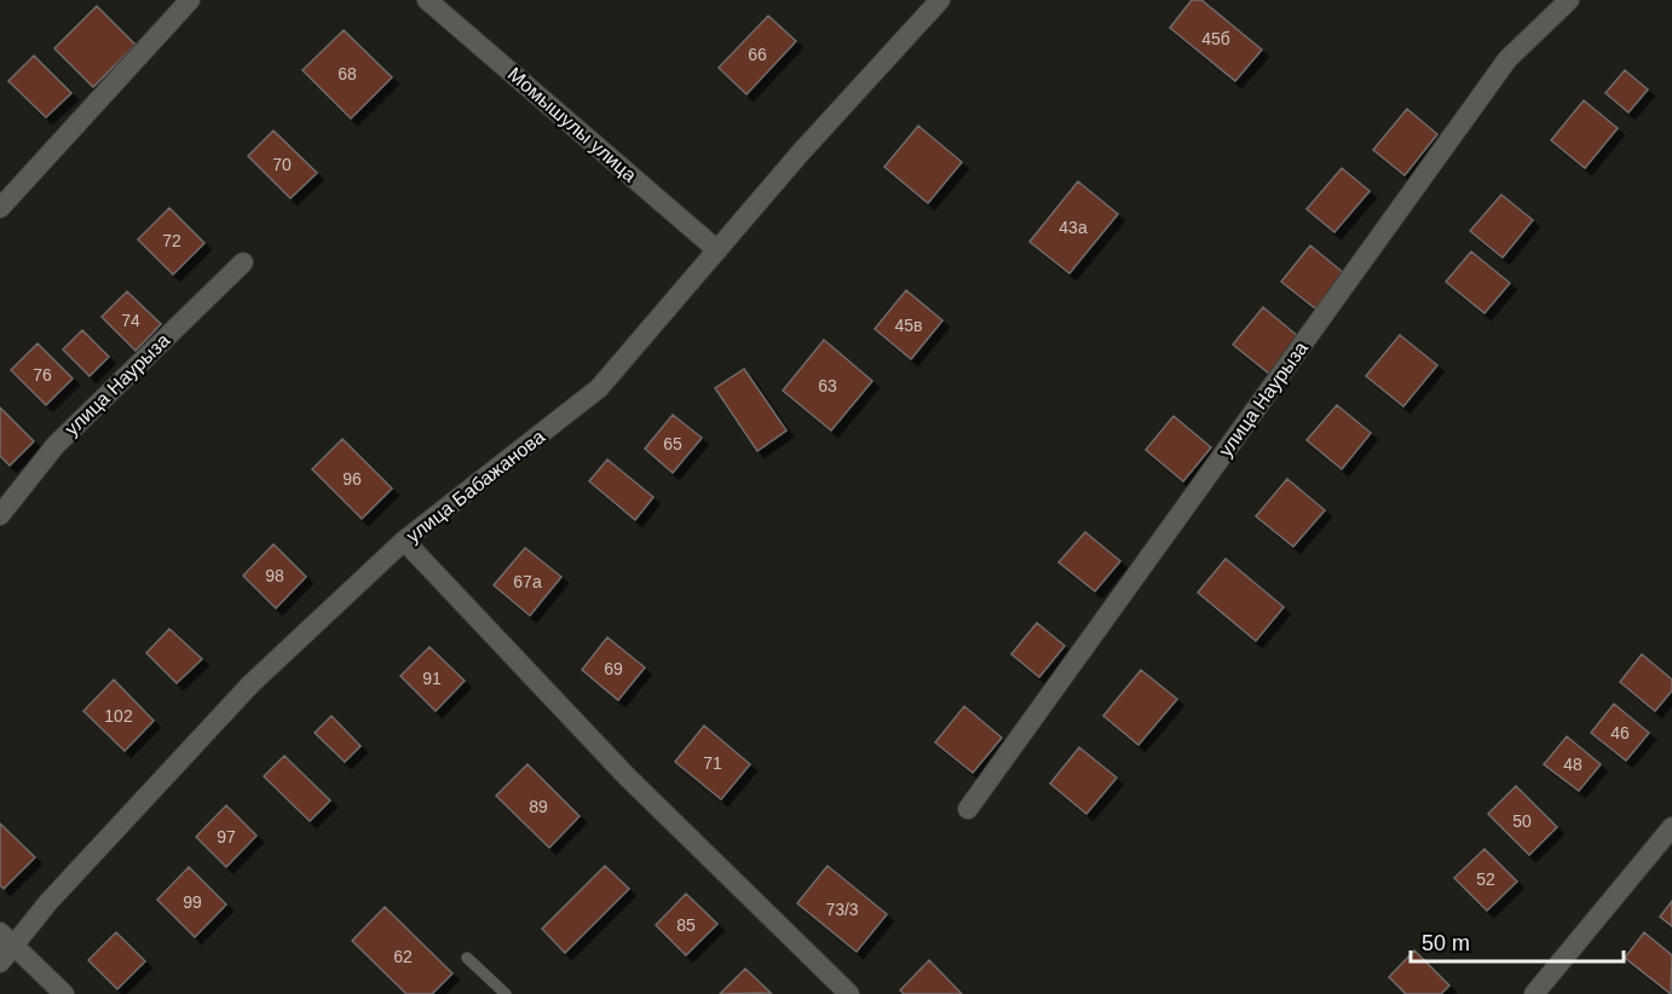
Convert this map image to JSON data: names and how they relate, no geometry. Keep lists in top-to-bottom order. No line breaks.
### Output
{"streets":{"street":["Момышулы улица","улица Наурыза","улица Бабажанова"]},"crossings":[["Момышулы улица","улица Бабажанова"]],"house_numbers":["45б","66","68","70","43а","72","74","45в","76","63","65","96","98","67а","69","91","102","46","71","48","89","50","97","52","99","73/3","85","62"],"scale_bar":"50 m"}
